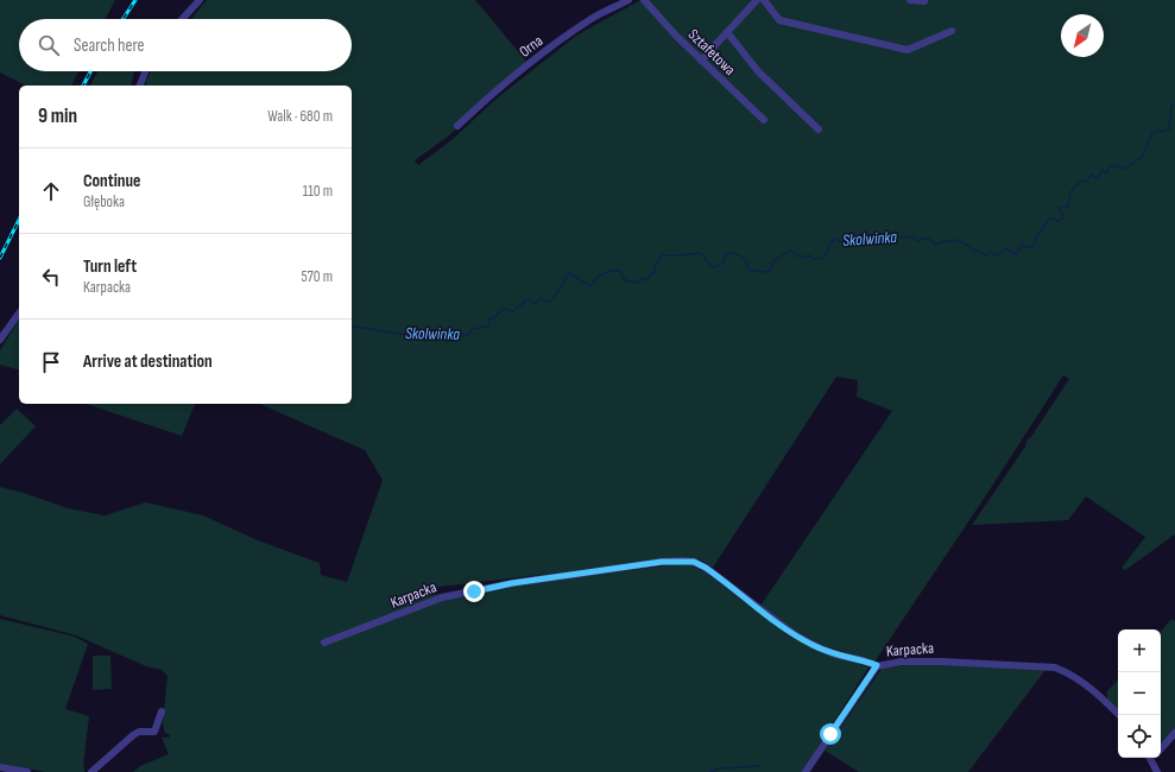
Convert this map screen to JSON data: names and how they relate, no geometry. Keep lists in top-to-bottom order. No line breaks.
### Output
{"streets":{"street":["Orna","Sztafetowa","Karpacka"]},"water":["Skolwinka"],"north":"bottom left","page":{"search":"Search here","heading":["9 min","Walk · 680 m"],"list":[["Continue","Głęboka","110 m"],["Turn left","Karpacka","570 m"],"Arrive at destination"],"map_buttons":["+","−"]}}
